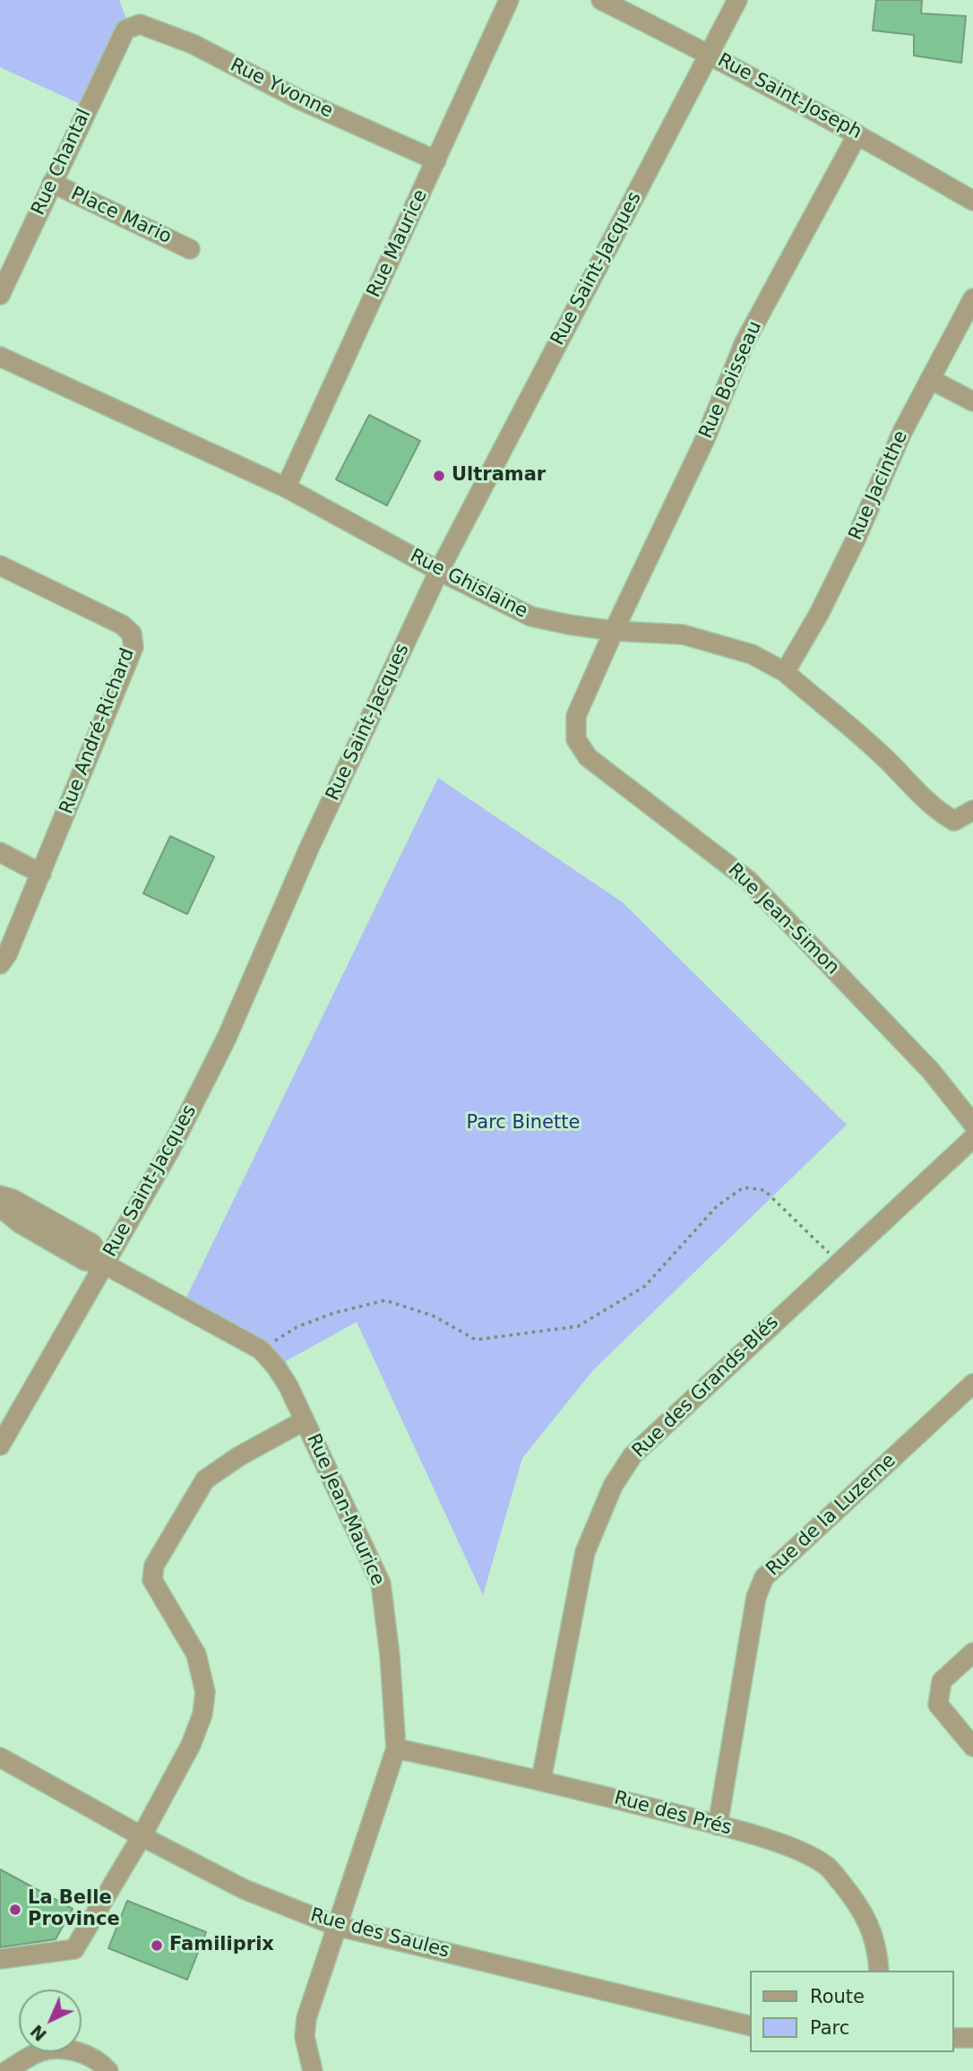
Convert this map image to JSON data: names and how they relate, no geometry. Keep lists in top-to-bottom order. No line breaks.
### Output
{"streets":{"street":["Rue Yvonne","Rue Saint-Joseph","Rue Chantal","Place Mario","Rue Maurice","Rue Saint-Jacques","Rue Boisseau","Rue Jacinthe","Rue Ghislaine","Rue André-Richard","Rue Jean-Simon","Rue des Grands-Blés","Rue Jean-Maurice","Rue de la Luzerne","Rue des Prés","Rue des Saules"]},"crossings":[["Rue Yvonne","Rue Chantal"],["Rue Yvonne","Rue Maurice"],["Rue Saint-Joseph","Rue Saint-Jacques"],["Rue Saint-Joseph","Rue Boisseau"],["Rue Chantal","Place Mario"],["Rue Maurice","Rue Ghislaine"],["Rue Saint-Jacques","Rue Ghislaine"],["Rue Saint-Jacques","Rue Jean-Maurice"],["Rue Boisseau","Rue Ghislaine"],["Rue Boisseau","Rue Jean-Simon"],["Rue Jacinthe","Rue Ghislaine"],["Rue Ghislaine","Rue Jean-Simon"],["Rue des Grands-Blés","Rue des Prés"],["Rue Jean-Maurice","Rue des Prés"],["Rue Jean-Maurice","Rue des Saules"],["Rue de la Luzerne","Rue des Prés"]],"parks":["Parc Binette"],"places":["Ultramar","La Belle Province","Familiprix"],"legend":["Route","Parc"],"north":"bottom left"}
